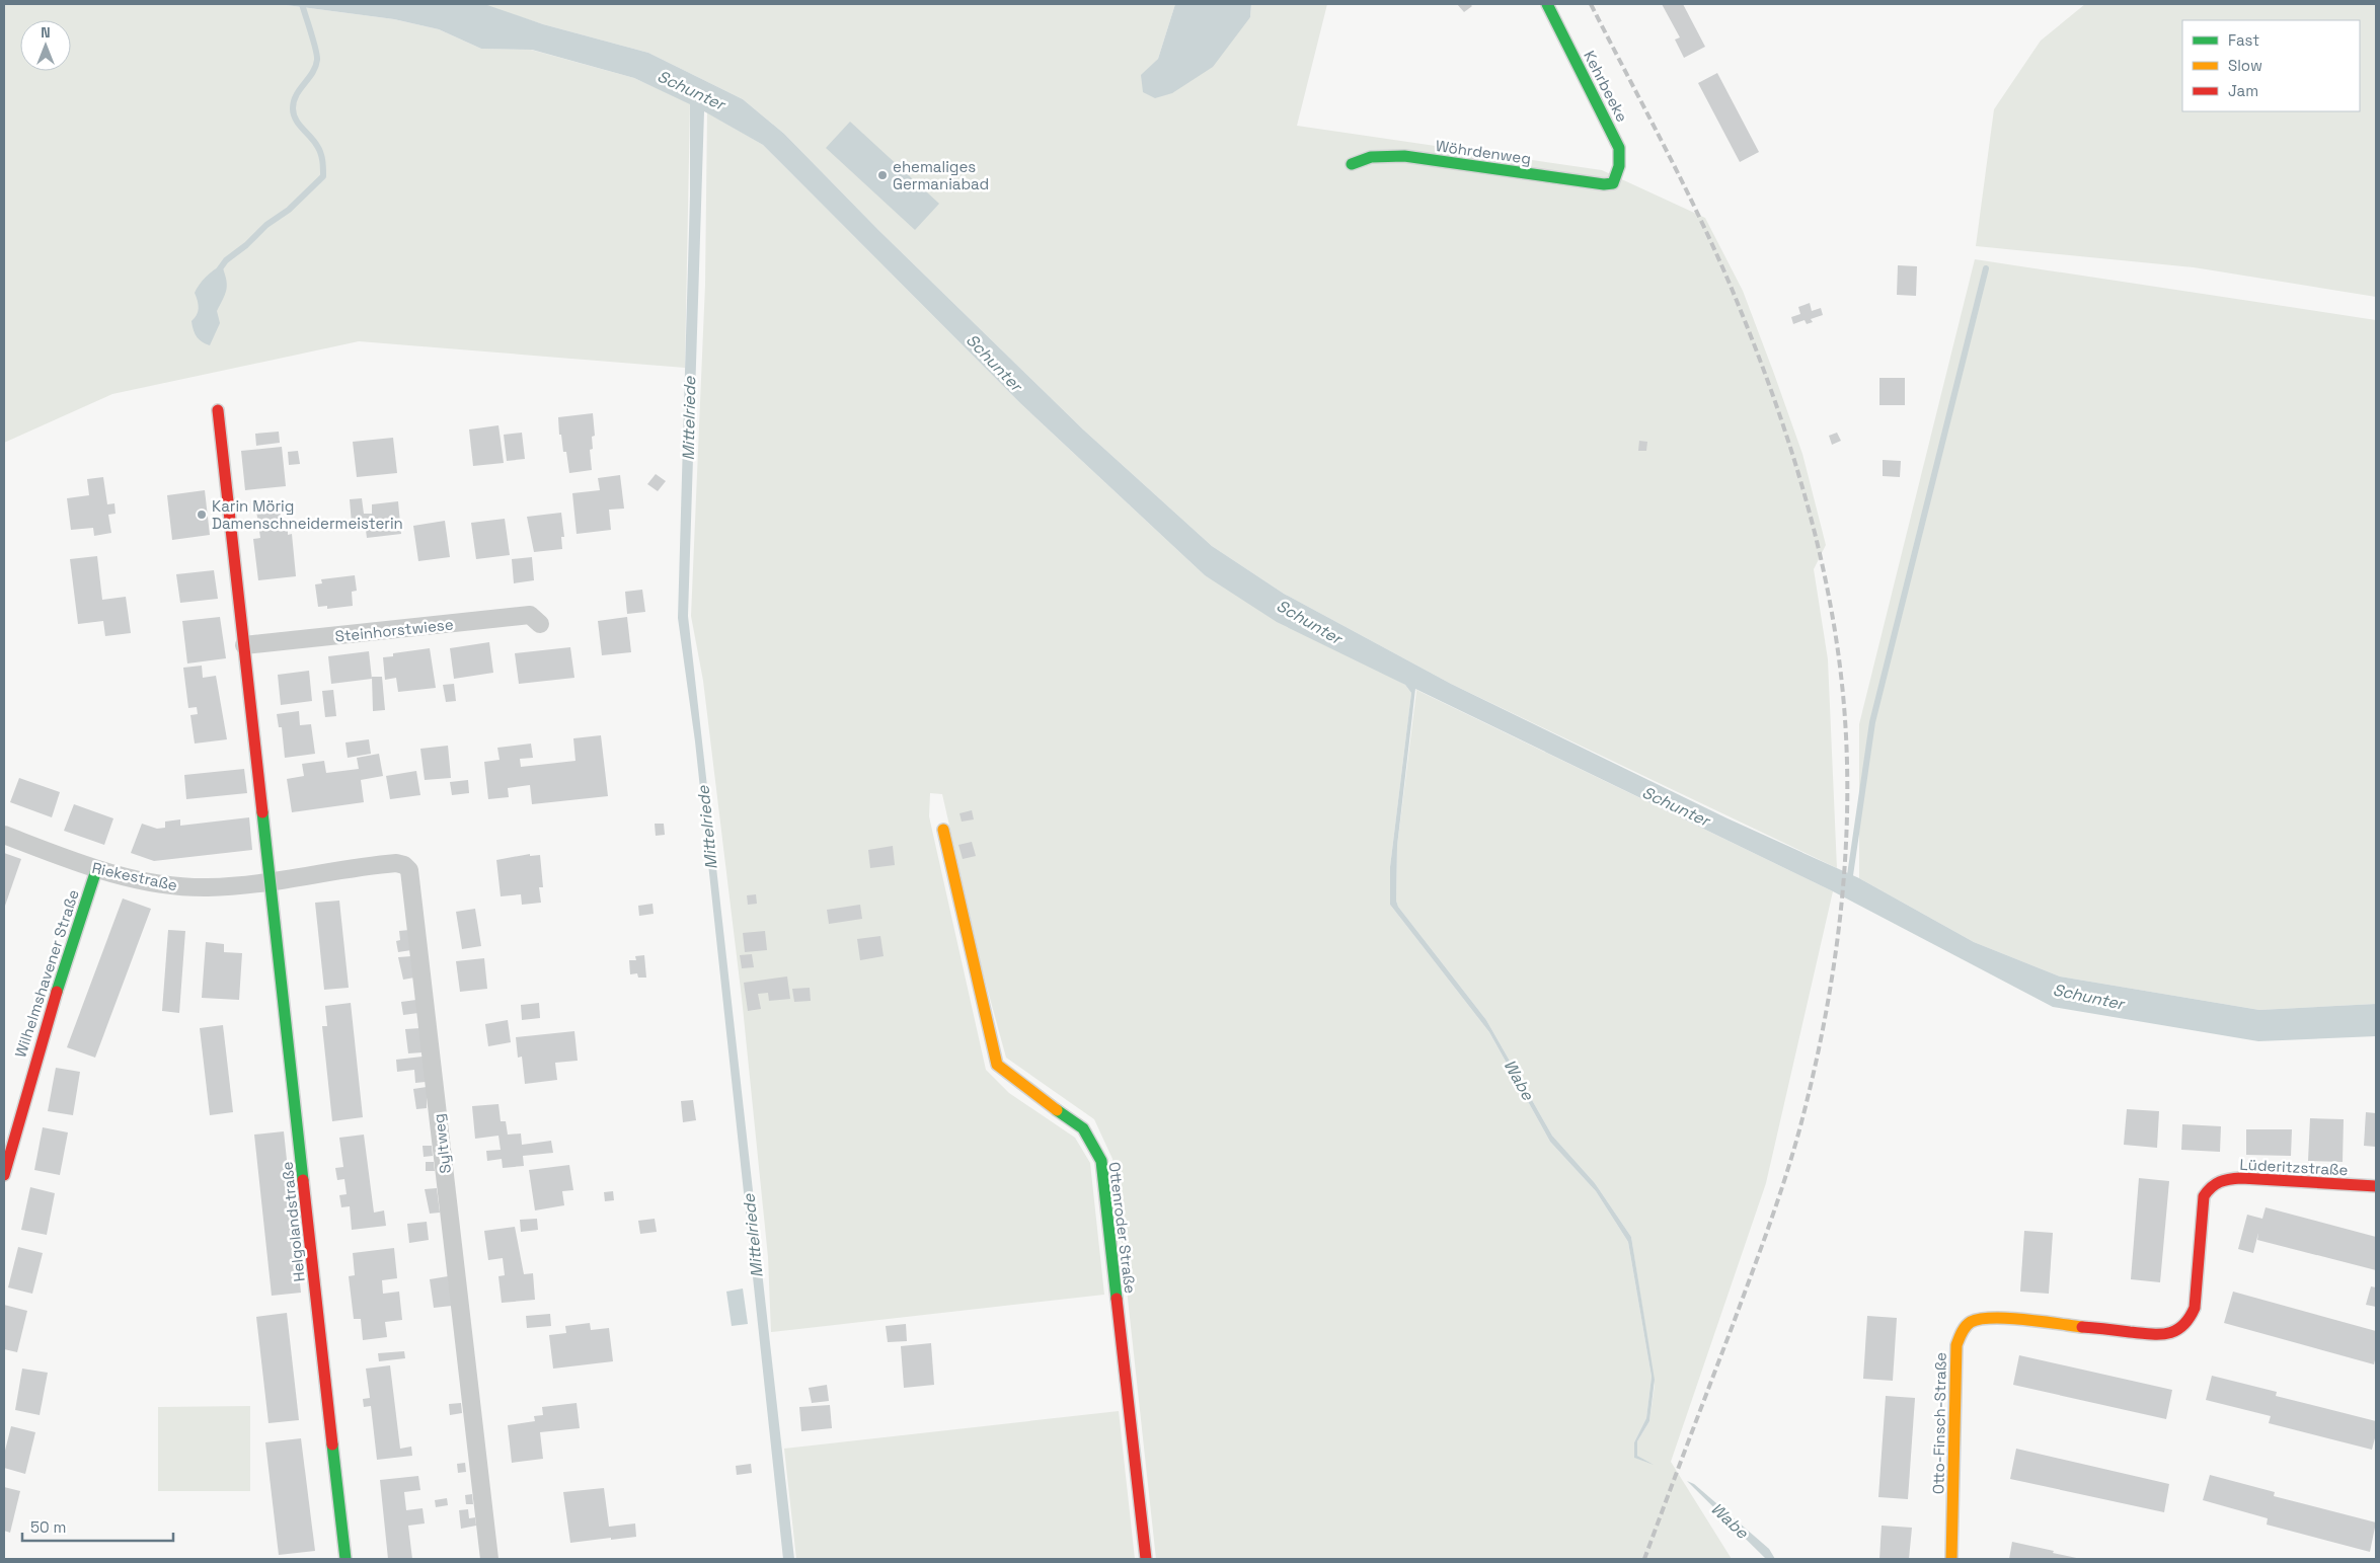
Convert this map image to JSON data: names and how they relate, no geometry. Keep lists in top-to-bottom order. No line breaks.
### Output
{"streets":{"street":["Kehrbeeke","Wöhrdenweg","Steinhorstwiese","Riekestraße","Wilhelmshavener Straße","Syltweg","Lüderitzstraße","Helgolandstraße","Ottenroder Straße","Otto-Finsch-Straße"]},"crossings":[["Kehrbeeke","Wöhrdenweg"],["Riekestraße","Wilhelmshavener Straße"],["Riekestraße","Syltweg"],["Riekestraße","Helgolandstraße"],["Syltweg","Helgolandstraße"],["Lüderitzstraße","Otto-Finsch-Straße"]],"water":["Schunter","Mittelriede","Wabe"],"places":["ehemaliges Germaniabad","Karin Mörig Damenschneidermeisterin"],"legend":["Fast","Slow","Jam"],"scale_bar":"50 m","north":"top"}
